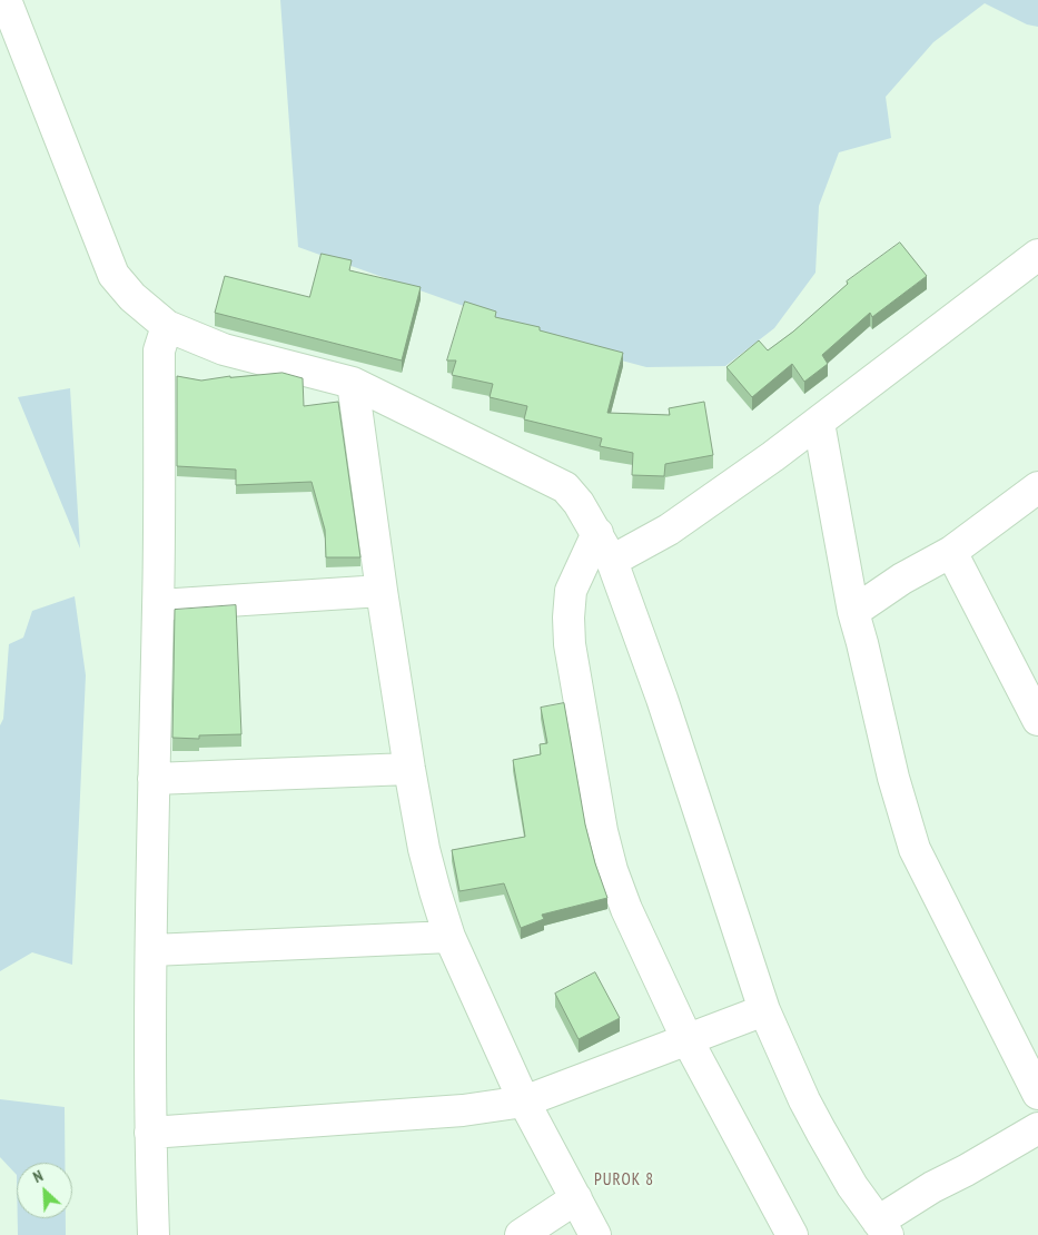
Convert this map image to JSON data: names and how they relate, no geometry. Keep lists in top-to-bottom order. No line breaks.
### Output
{"districts":["PUROK 8"],"north":"top left"}
